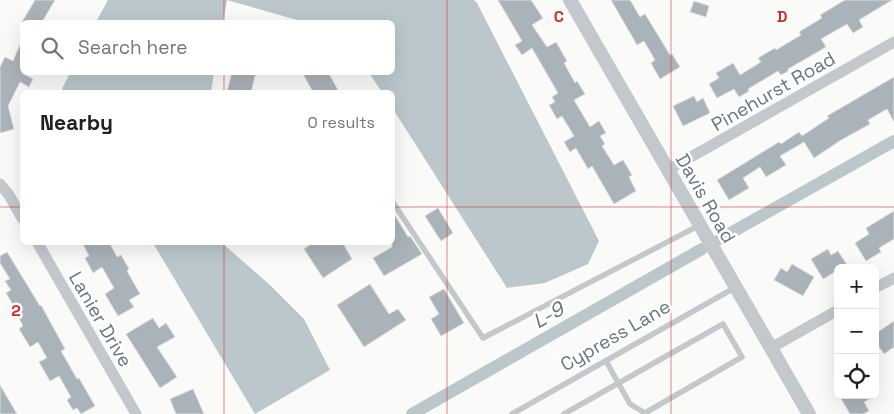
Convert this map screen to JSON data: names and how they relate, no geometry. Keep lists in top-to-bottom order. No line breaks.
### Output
{"streets":{"street":["Pinehurst Road","Davis Road","Lanier Drive"],"lane":["Cypress Lane"]},"crossings":[["Pinehurst Road","Davis Road"],["Davis Road","Cypress Lane"]],"water":["L-9"],"page":{"search":"Search here","heading":["Nearby","0 results"],"map_buttons":["+","−"]},"grid":{"columns":["C","D"],"rows":["2"]}}
